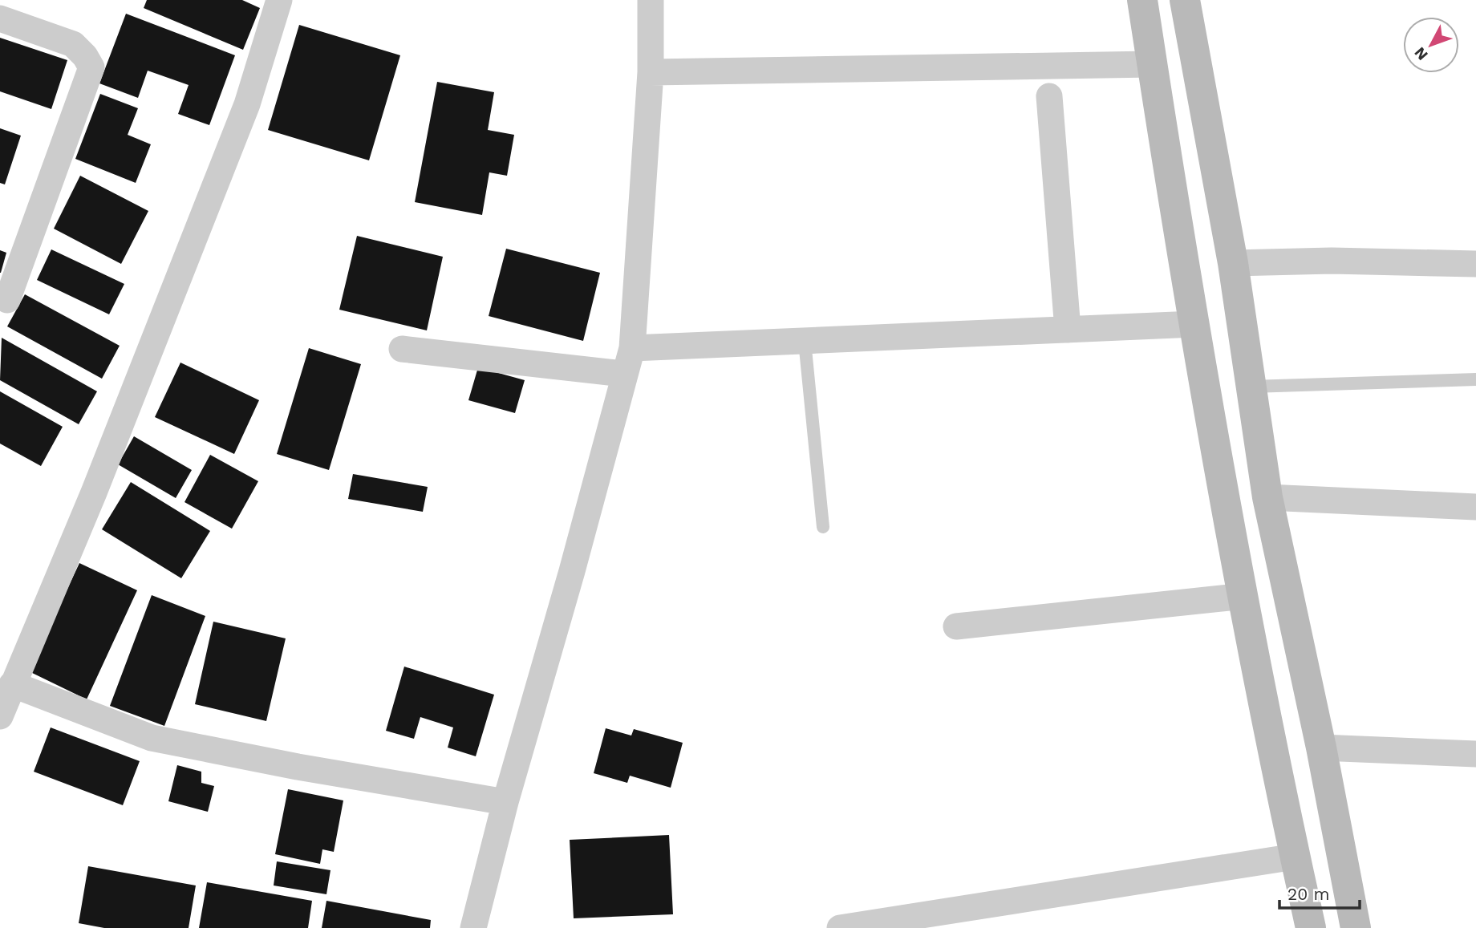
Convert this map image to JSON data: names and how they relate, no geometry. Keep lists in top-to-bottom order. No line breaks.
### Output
{"scale_bar":"20 m","north":"bottom left"}
